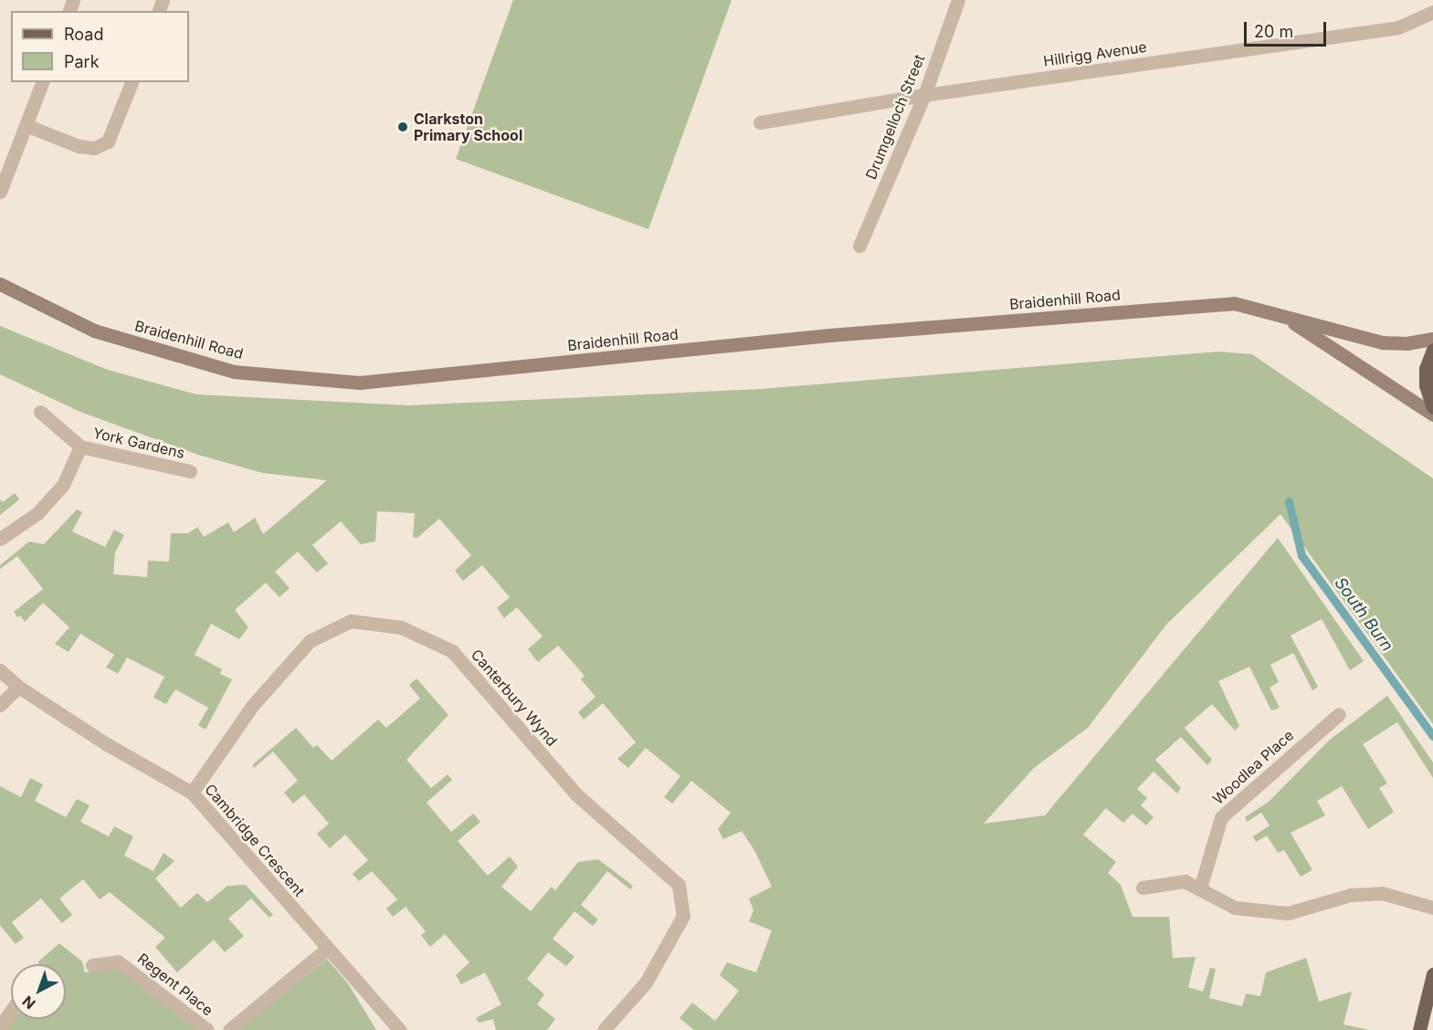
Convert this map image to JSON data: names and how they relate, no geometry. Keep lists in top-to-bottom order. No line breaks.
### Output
{"streets":{"street":["Hillrigg Avenue","Drumgelloch Street","Braidenhill Road","York Gardens","Canterbury Wynd","Woodlea Place","Cambridge Crescent","Regent Place"]},"crossings":[["Hillrigg Avenue","Drumgelloch Street"],["Canterbury Wynd","Cambridge Crescent"]],"water":["South Burn"],"places":["Clarkston Primary School"],"legend":["Road","Park"],"scale_bar":"20 m","north":"bottom left"}
